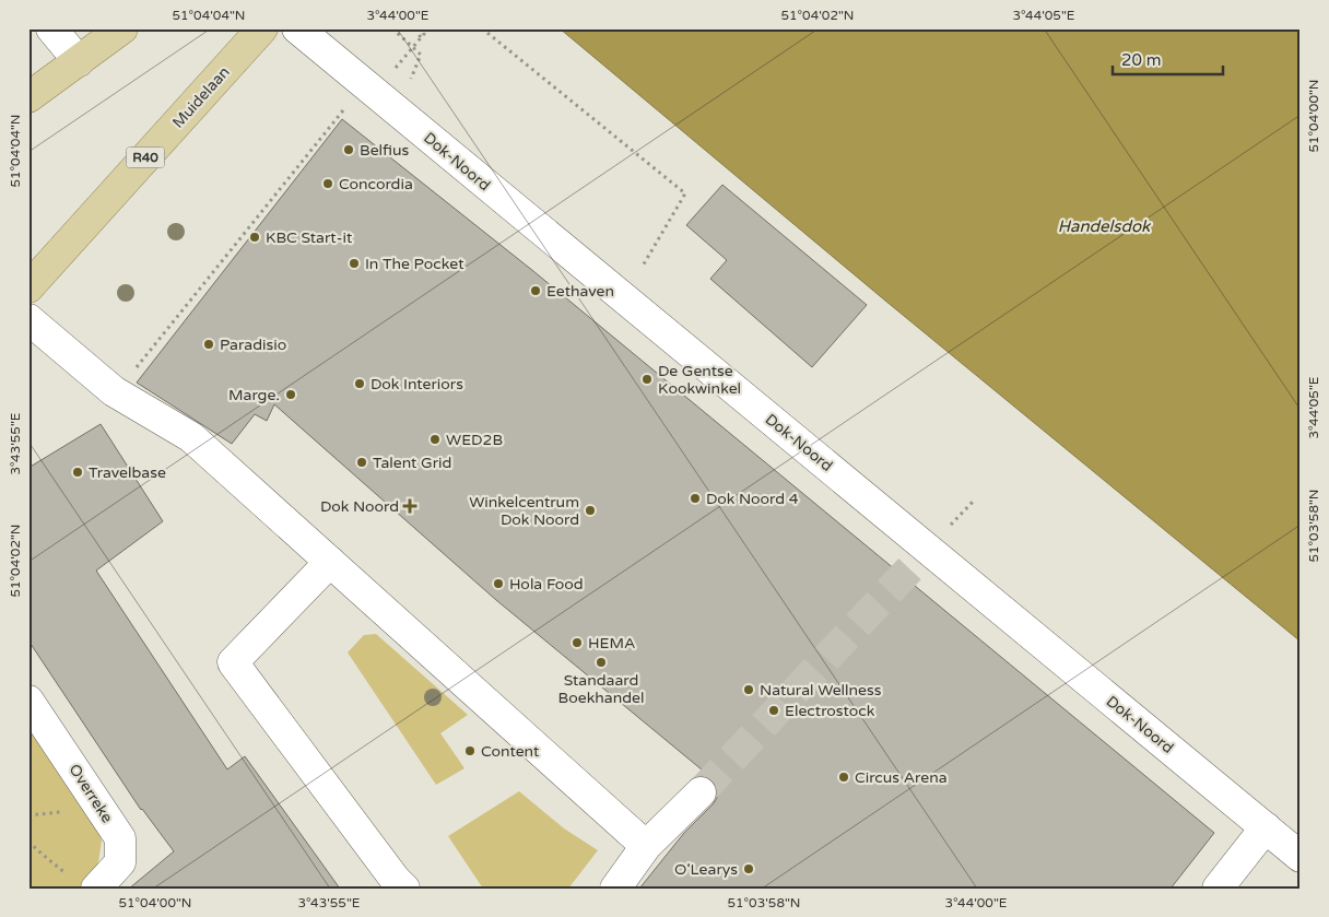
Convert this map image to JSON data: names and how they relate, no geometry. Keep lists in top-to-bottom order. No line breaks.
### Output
{"streets":{"main road":["Muidelaan","R40"],"street":["Dok-Noord","Overreke"]},"water":["Handelsdok"],"places":{"other":["Belfius","Concordia","KBC Start-it","In The Pocket","Eethaven","Paradisio","De Gentse Kookwinkel","Dok Interiors","Marge.","WED2B","Talent Grid","Travelbase","Dok Noord 4","Winkelcentrum Dok Noord","Hola Food","HEMA","Standaard Boekhandel","Natural Wellness","Electrostock","Content","Circus Arena","O'Learys"],"health":["Dok Noord"]},"scale_bar":"20 m","coordinates":["51°04'04\"N","3°44'00\"E","51°04'02\"N","3°44'05\"E","51°04'00\"N","3°43'55\"E","51°03'58\"N"]}
